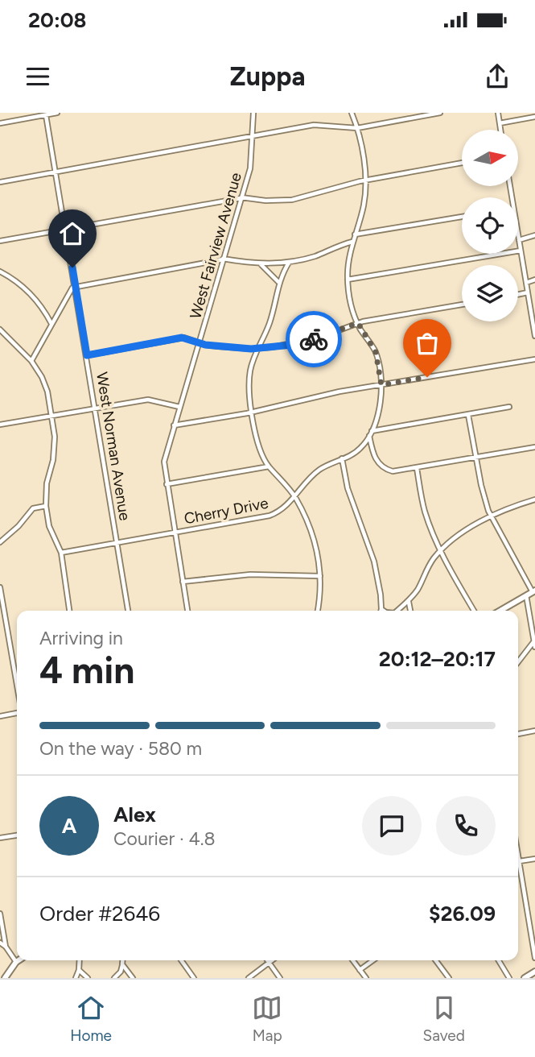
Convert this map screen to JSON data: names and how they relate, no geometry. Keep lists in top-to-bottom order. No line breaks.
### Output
{"streets":{"street":["West Fairview Avenue","West Norman Avenue","Cherry Drive"]},"crossings":[["West Fairview Avenue","Cherry Drive"],["West Norman Avenue","Cherry Drive"]],"north":"right","page":{"status":"20:08","header":"Zuppa","heading":["4 min","Arriving in","20:12–20:17"],"panel":["Alex","Courier · 4.8","Order #2646","$26.09"],"bar":"On the way · 580 m","round":"A","tabs":["Home","Map","Saved"]}}
